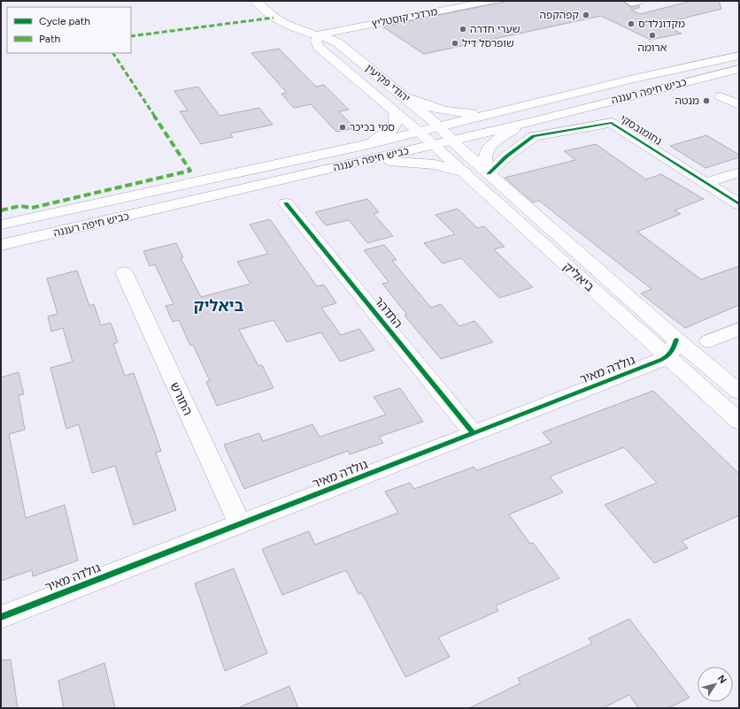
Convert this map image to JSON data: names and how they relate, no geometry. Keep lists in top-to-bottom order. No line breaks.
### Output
{"streets":{"main road":["מרדכי קוסטליץ","יהודי פקיעין","כביש חיפה רעננה","נחומובסקי","ביאליק","התדהר","גולדה מאיר","החורש"]},"crossings":[["מרדכי קוסטליץ","יהודי פקיעין"],["יהודי פקיעין","כביש חיפה רעננה"],["יהודי פקיעין","ביאליק"],["כביש חיפה רעננה","ביאליק"],["נחומובסקי","ביאליק"],["ביאליק","גולדה מאיר"],["התדהר","גולדה מאיר"],["גולדה מאיר","החורש"]],"districts":["ביאליק"],"places":["קפהקפה","מקדונלד'ס","שערי חדרה","ארומה","שופרסל דיל","מנטה","סמי בכיכר"],"legend":["Cycle path","Path"],"north":"top right"}
